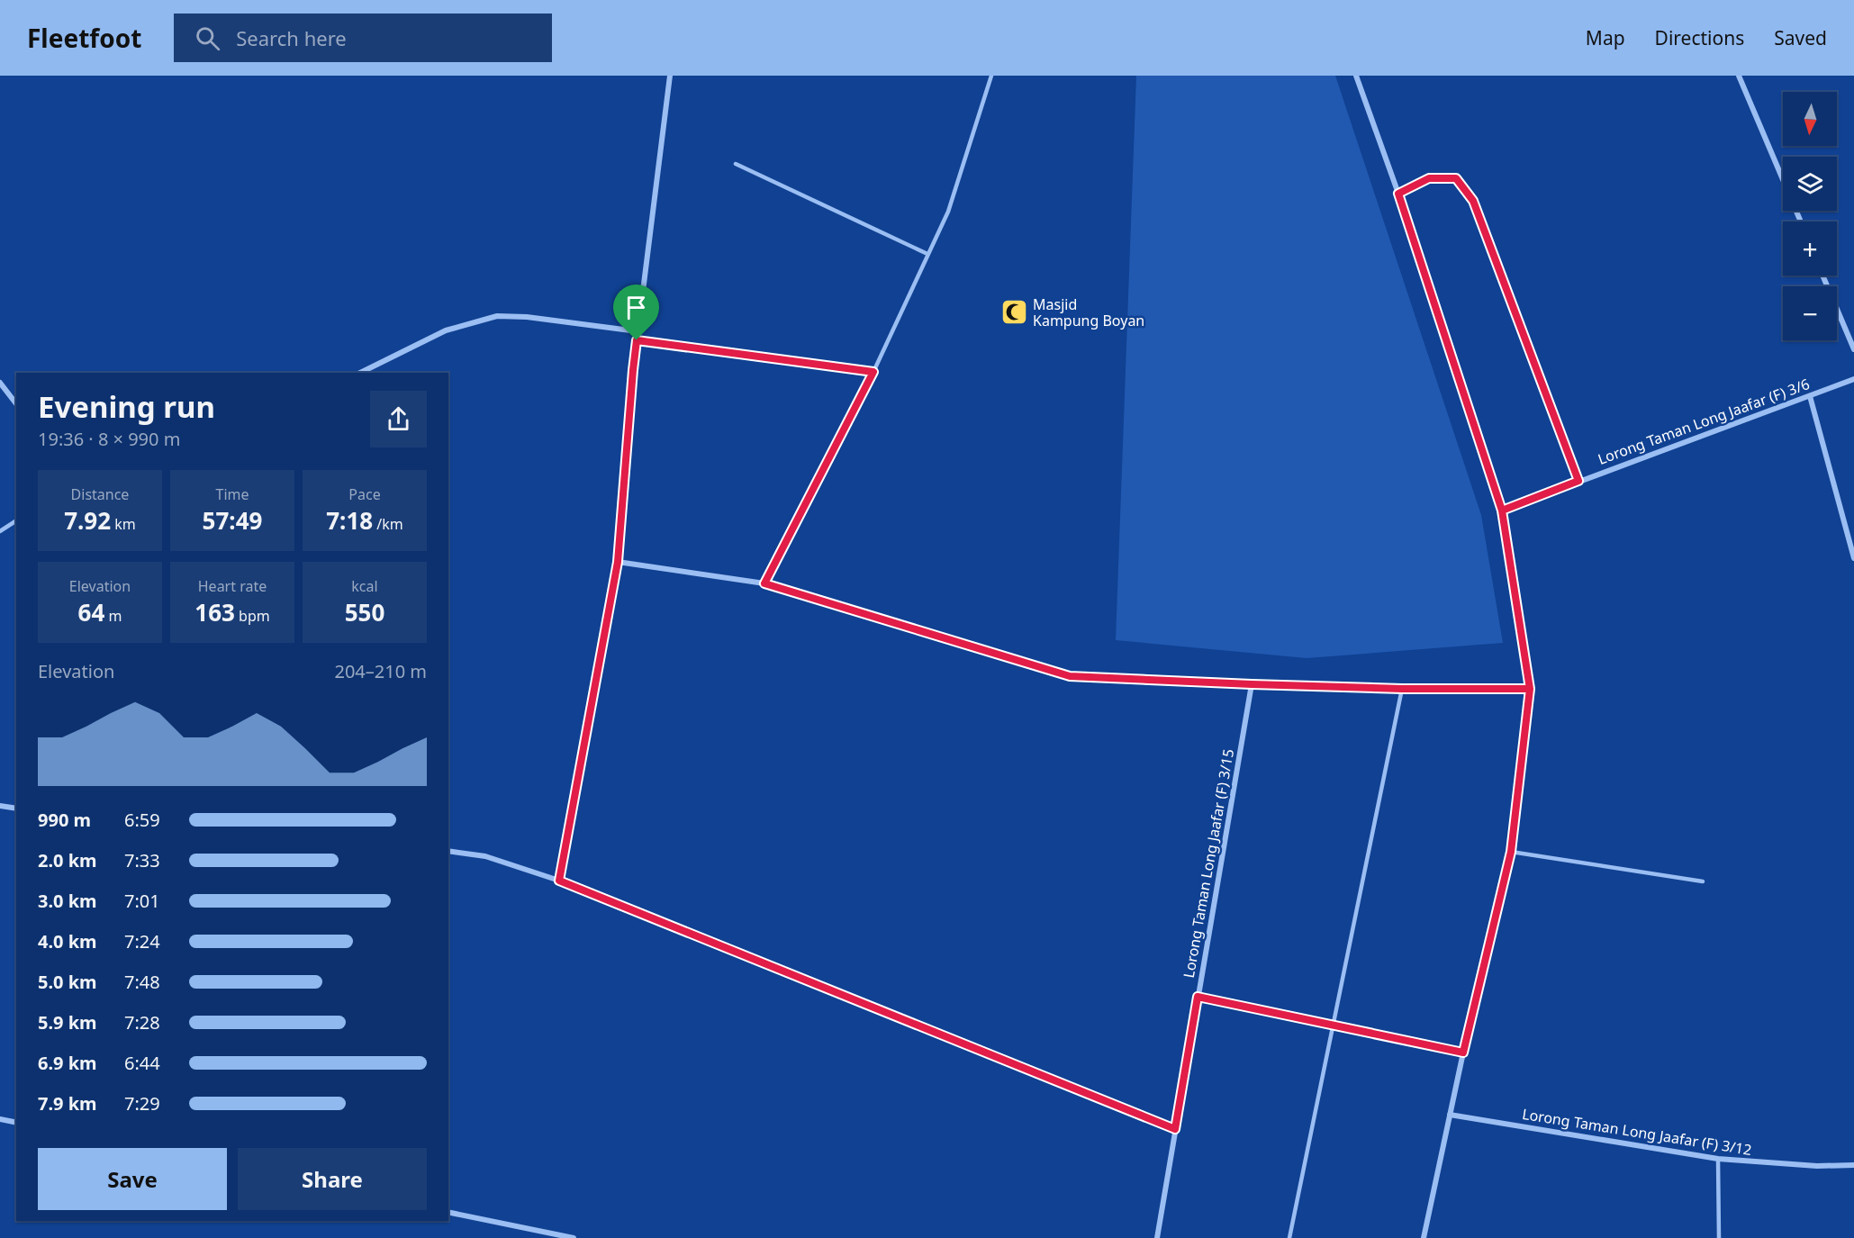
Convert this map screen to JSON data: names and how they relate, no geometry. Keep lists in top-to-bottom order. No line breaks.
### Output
{"streets":{"street":["Lorong Taman Long Jaafar (F) 3/6","Lorong Taman Long Jaafar (F) 3/15","Lorong Taman Long Jaafar (F) 3/12"]},"places":{"mosque":["Masjid Kampung Boyan"]},"north":"bottom","page":{"header":"Fleetfoot","search":"Search here","nav":["Map","Directions","Saved"],"map_buttons":["+","−"],"heading":["Evening run","19:36 · 8 × 990 m"],"stats":[["Distance","7.92 km"],["Time","57:49"],["Pace","7:18 /km"],["Elevation","64 m"],["Heart rate","163 bpm"],["kcal","550"]],"chart":["Elevation","204–210 m"],"list":[{"name":"990 m","note":"6:59"},{"name":"2.0 km","note":"7:33"},{"name":"3.0 km","note":"7:01"},{"name":"4.0 km","note":"7:24"},{"name":"5.0 km","note":"7:48"},{"name":"5.9 km","note":"7:28"},{"name":"6.9 km","note":"6:44"},{"name":"7.9 km","note":"7:29"}],"buttons":["Save","Share"]}}
